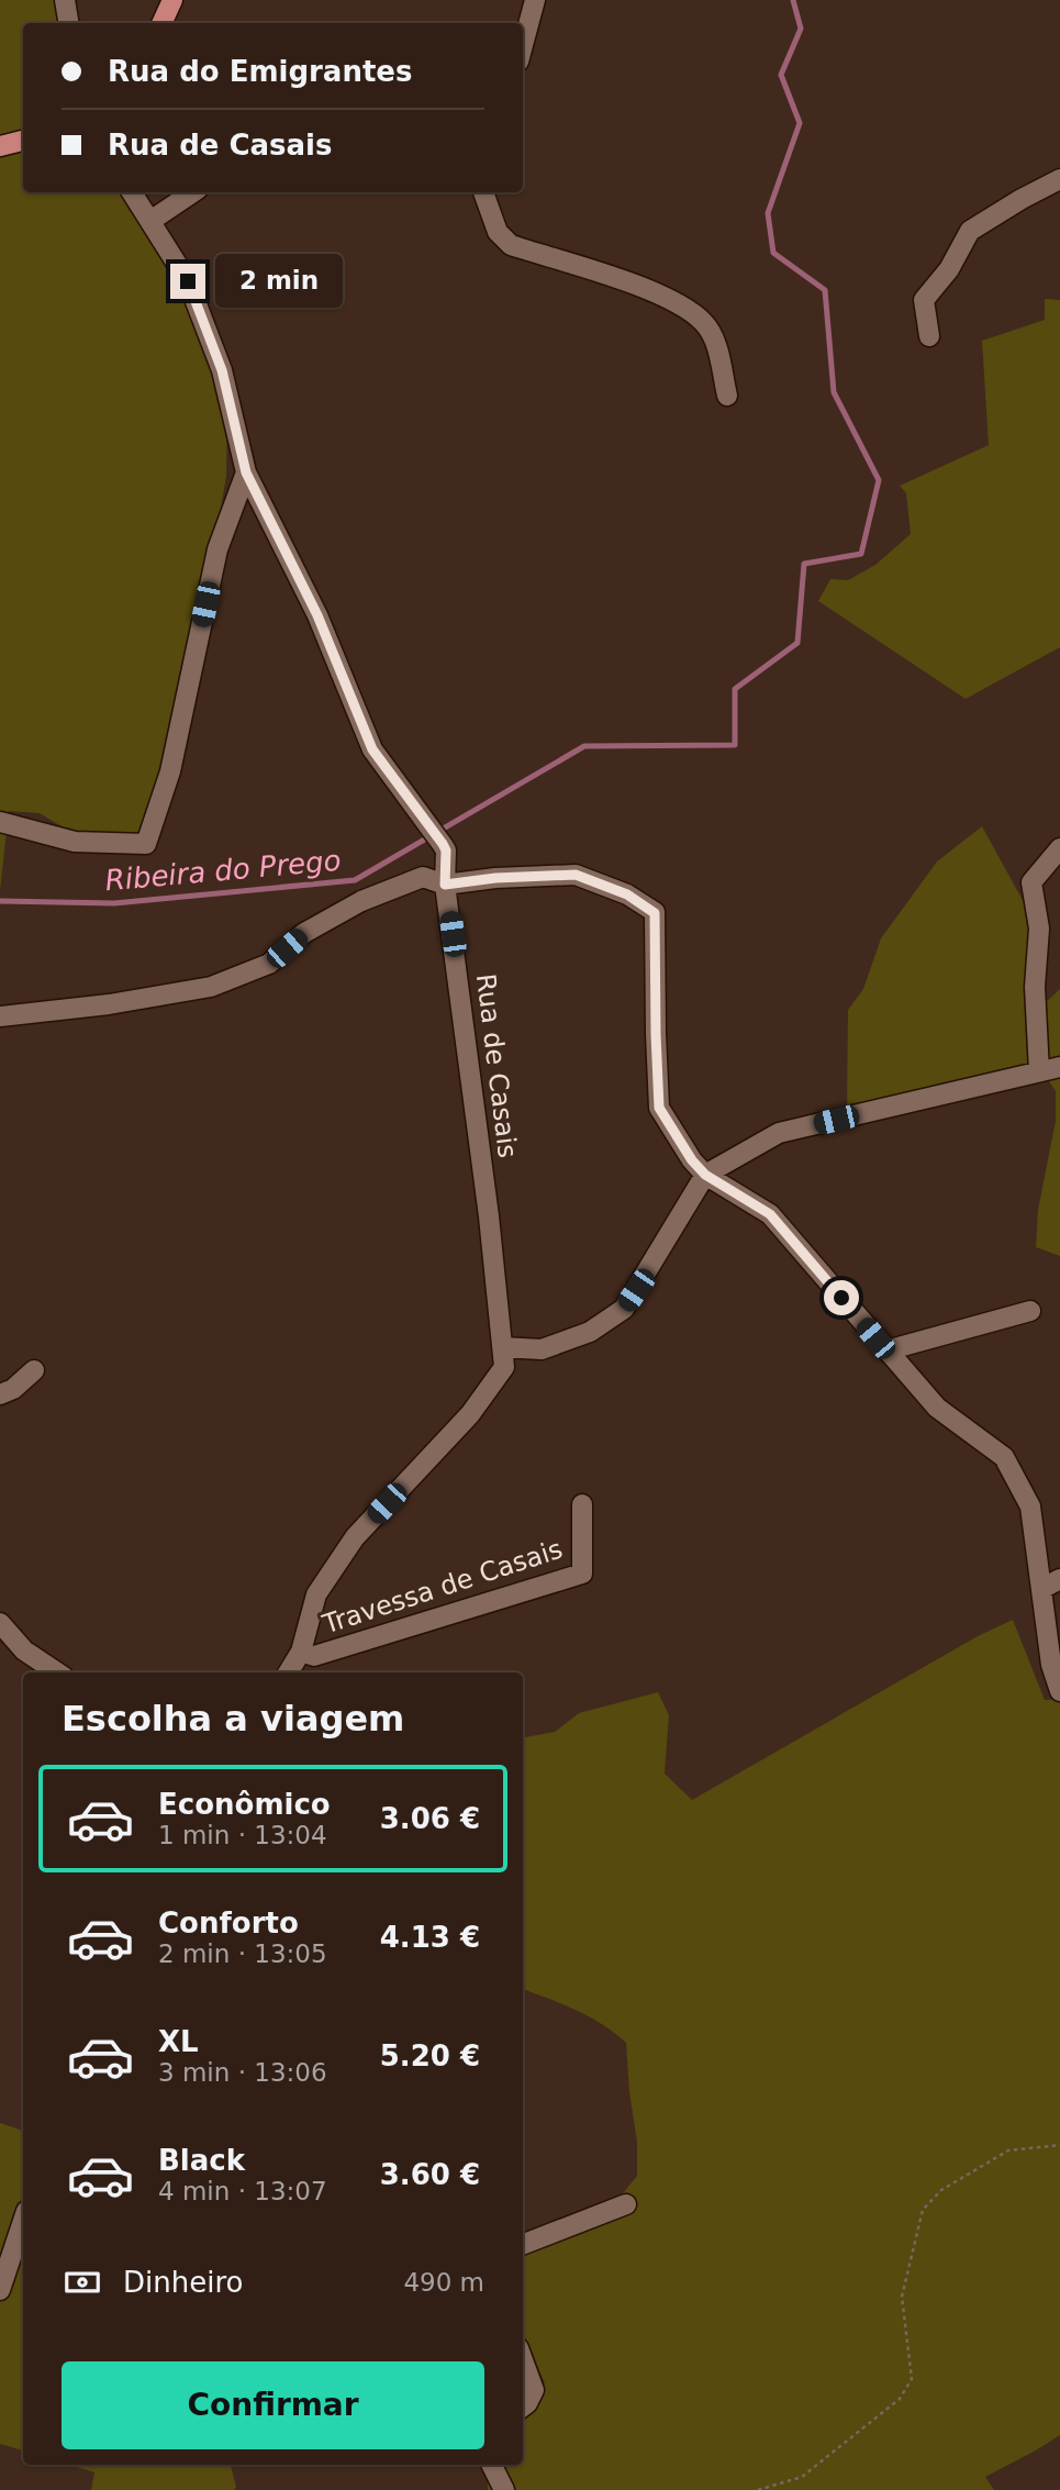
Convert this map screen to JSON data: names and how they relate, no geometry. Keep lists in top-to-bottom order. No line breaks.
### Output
{"streets":{"street":["Rua de Casais","Travessa de Casais"]},"crossings":[["Rua de Casais","Travessa de Casais"]],"water":["Ribeira do Prego"],"page":{"banner":["Rua do Emigrantes","Rua de Casais"],"bubble":"2 min","heading":"Escolha a viagem","list":[{"name":"Econômico","note":"1 min · 13:04","value":"3.06 €"},{"name":"Conforto","note":"2 min · 13:05","value":"4.13 €"},{"name":"XL","note":"3 min · 13:06","value":"5.20 €"},{"name":"Black","note":"4 min · 13:07","value":"3.60 €"}],"pay":["Dinheiro","490 m"],"buttons":"Confirmar"}}
